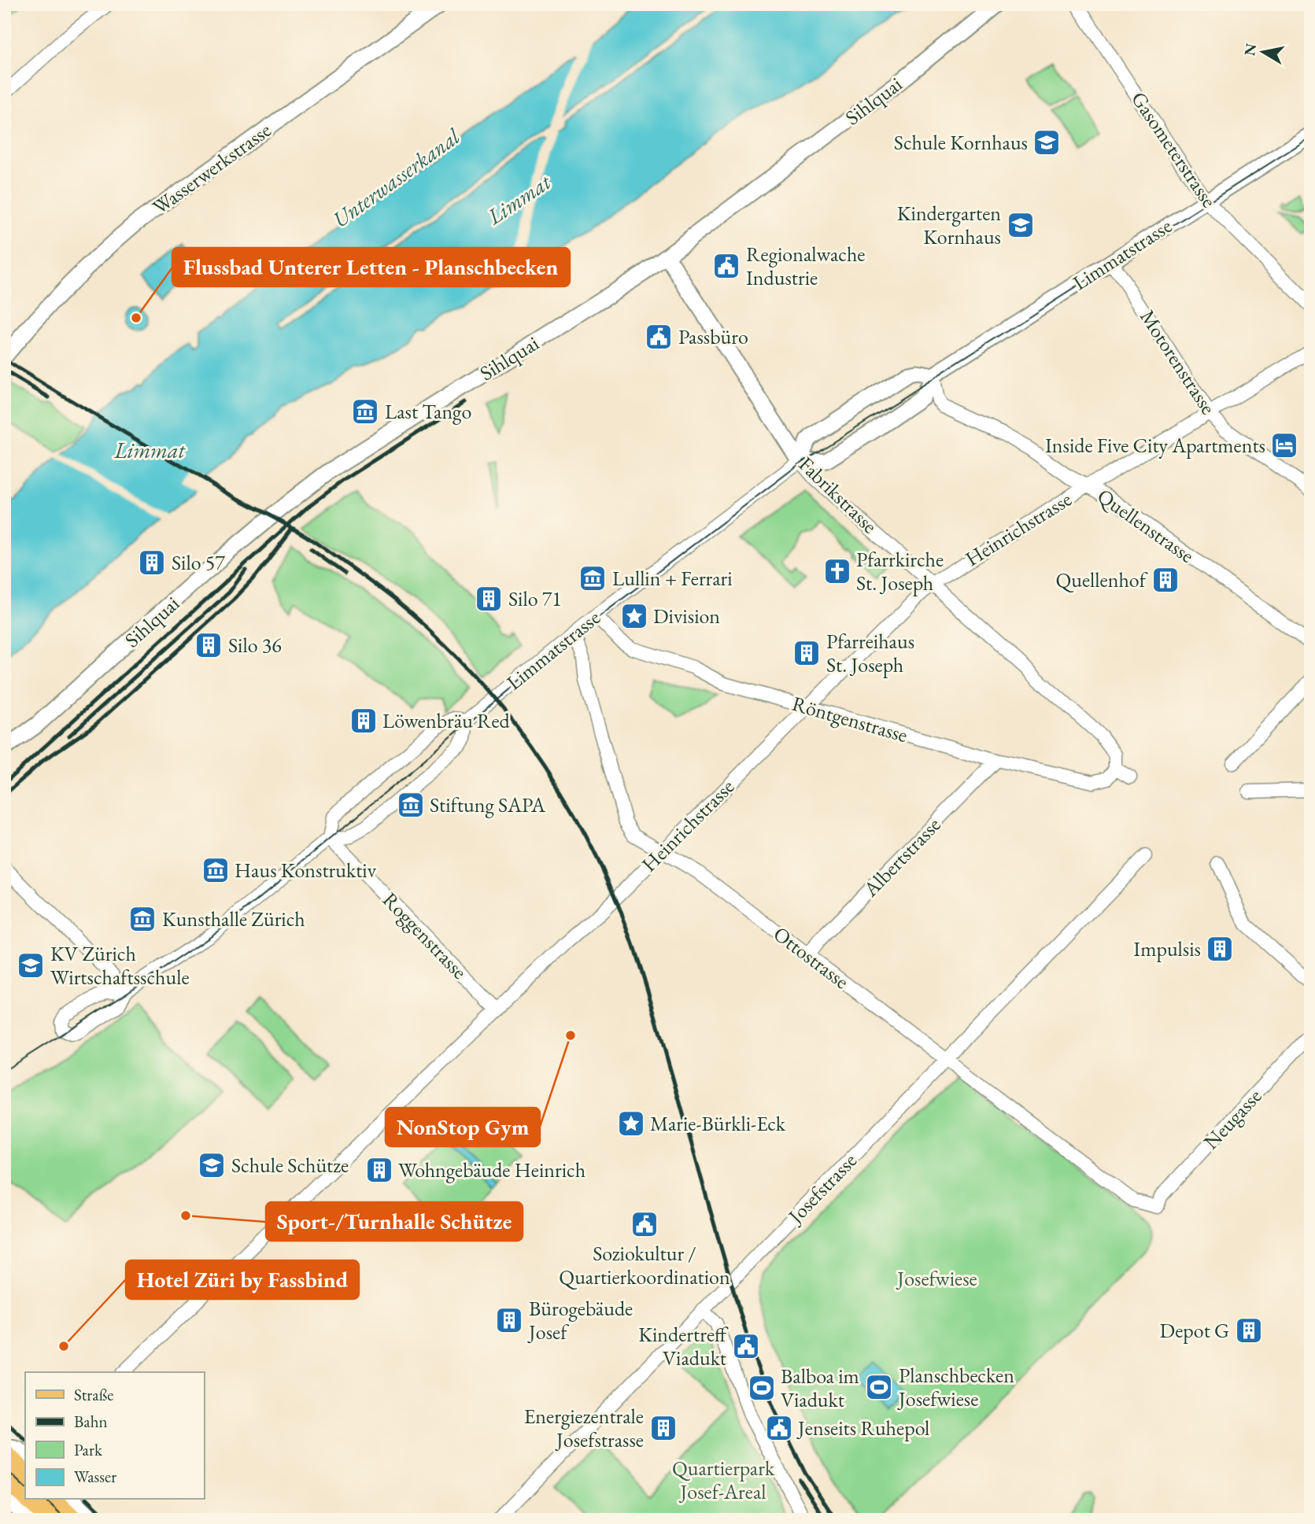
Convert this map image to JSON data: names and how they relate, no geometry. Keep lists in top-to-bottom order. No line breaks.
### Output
{"streets":{"street":["Sihlquai","Gasometerstrasse","Wasserwerkstrasse","Limmatstrasse","Motorenstrasse","Fabrikstrasse","Quellenstrasse","Heinrichstrasse","Röntgenstrasse","Albertstrasse","Roggenstrasse","Ottostrasse","Neugasse","Josefstrasse"]},"crossings":[["Sihlquai","Fabrikstrasse"],["Gasometerstrasse","Limmatstrasse"],["Limmatstrasse","Motorenstrasse"],["Limmatstrasse","Fabrikstrasse"],["Limmatstrasse","Quellenstrasse"],["Limmatstrasse","Röntgenstrasse"],["Limmatstrasse","Roggenstrasse"],["Limmatstrasse","Ottostrasse"],["Motorenstrasse","Heinrichstrasse"],["Fabrikstrasse","Heinrichstrasse"],["Fabrikstrasse","Röntgenstrasse"],["Quellenstrasse","Heinrichstrasse"],["Heinrichstrasse","Röntgenstrasse"],["Heinrichstrasse","Roggenstrasse"],["Heinrichstrasse","Ottostrasse"],["Röntgenstrasse","Albertstrasse"],["Albertstrasse","Ottostrasse"],["Ottostrasse","Neugasse"],["Ottostrasse","Josefstrasse"]],"water":["Unterwasserkanal","Limmat"],"parks":["Josefwiese","Quartierpark Josef-Areal"],"places":{"school or university":["Schule Kornhaus","Kindergarten Kornhaus","KV Zürich Wirtschaftsschule","Schule Schütze"],"public building":["Regionalwache Industrie","Passbüro","Soziokultur / Quartierkoordination","Kindertreff Viadukt","Jenseits Ruhepol"],"other":["Flussbad Unterer Letten - Planschbecken","NonStop Gym","Sport-/Turnhalle Schütze","Hotel Züri by Fassbind"],"museum":["Last Tango","Lullin + Ferrari","Stiftung SAPA","Haus Konstruktiv","Kunsthalle Zürich"],"hotel":["Inside Five City Apartments"],"building":["Silo 57","Quellenhof","Silo 71","Silo 36","Pfarreihaus St. Joseph","Löwenbräu Red","Impulsis","Wohngebäude Heinrich","Bürogebäude Josef","Depot G","Energiezentrale Josefstrasse"],"church":["Pfarrkirche St. Joseph"],"place":["Division","Marie-Bürkli-Eck"],"sports":["Planschbecken Josefwiese","Balboa im Viadukt"]},"legend":["Straße","Bahn","Park","Wasser"],"north":"left"}
